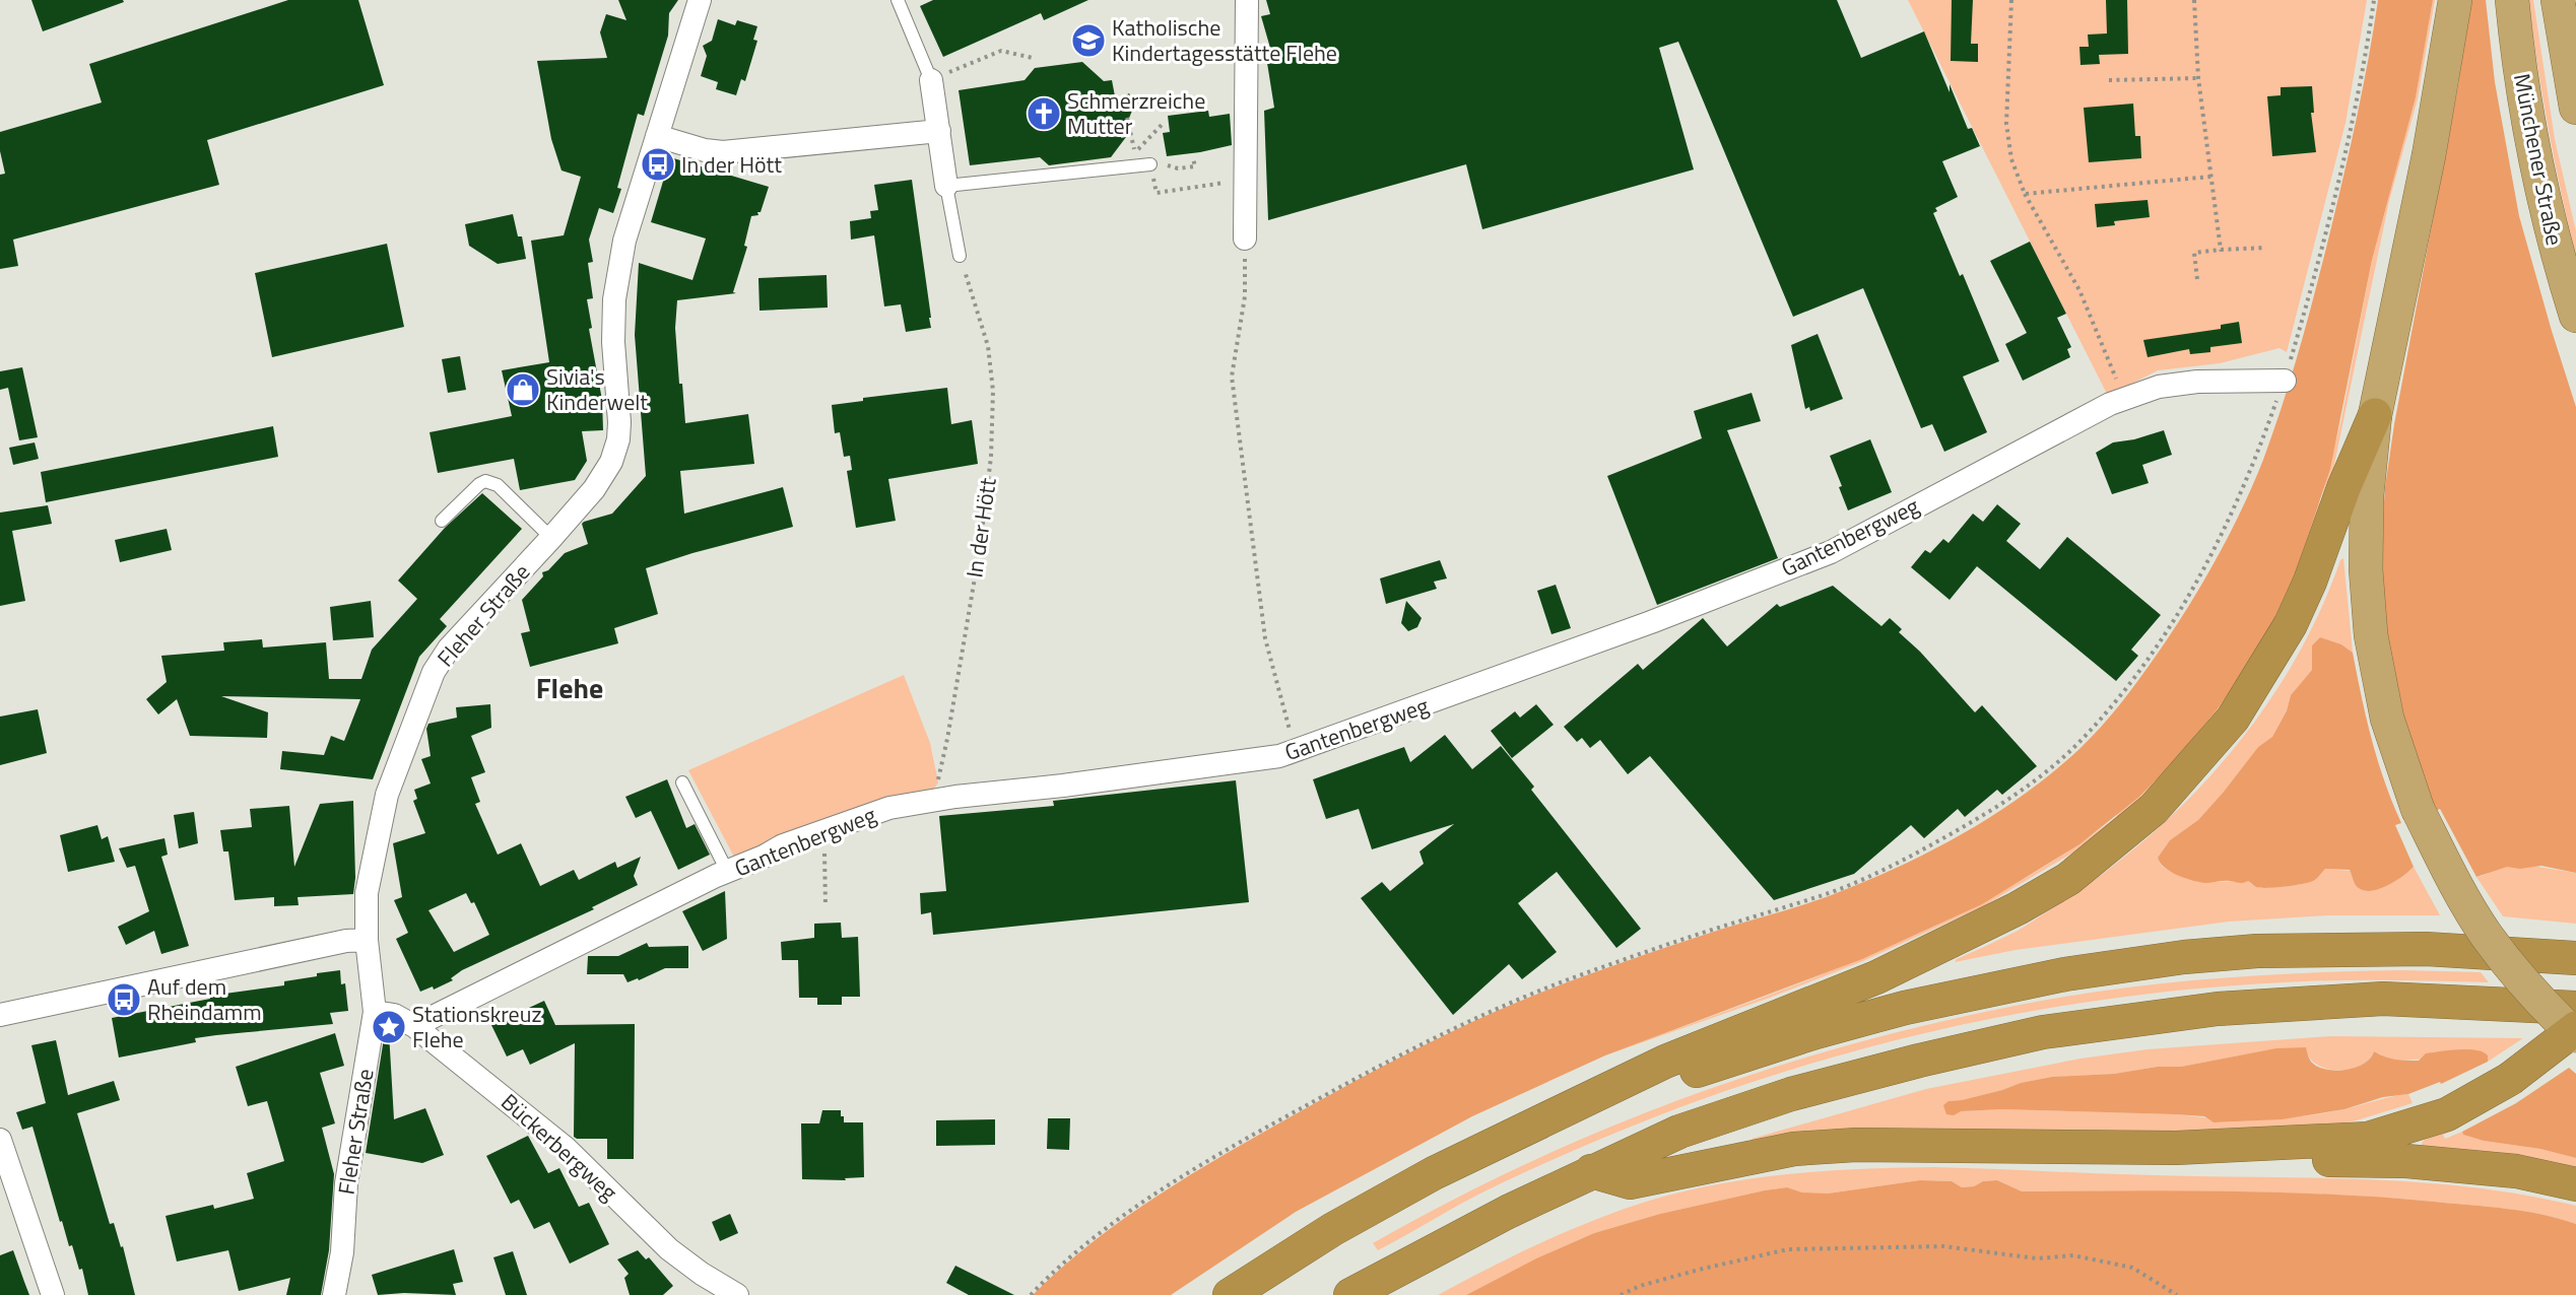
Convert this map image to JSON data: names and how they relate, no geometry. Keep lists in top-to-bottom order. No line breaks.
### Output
{"streets":{"highway":["Münchener Straße"],"street":["Gantenbergweg","Fleher Straße","Bückerbergweg"],"path":["In der Hött"]},"crossings":[["In der Hött","Gantenbergweg"],["Gantenbergweg","Bückerbergweg"],["Fleher Straße","Bückerbergweg"]],"districts":["Flehe"],"places":{"school or university":["Katholische Kindertagesstätte Flehe"],"church":["Schmerzreiche Mutter"],"bus stop":["In der Hött","Auf dem Rheindamm"],"shop":["Sivia's Kinderwelt"],"place":["Stationskreuz Flehe"]}}
